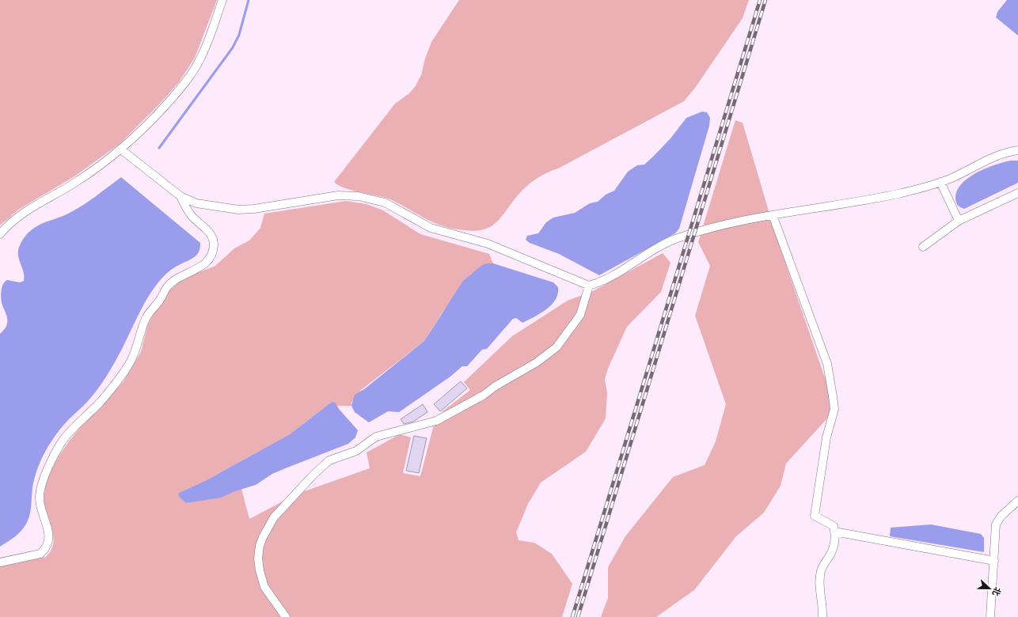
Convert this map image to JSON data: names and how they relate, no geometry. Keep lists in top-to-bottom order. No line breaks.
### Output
{"north":"right"}
